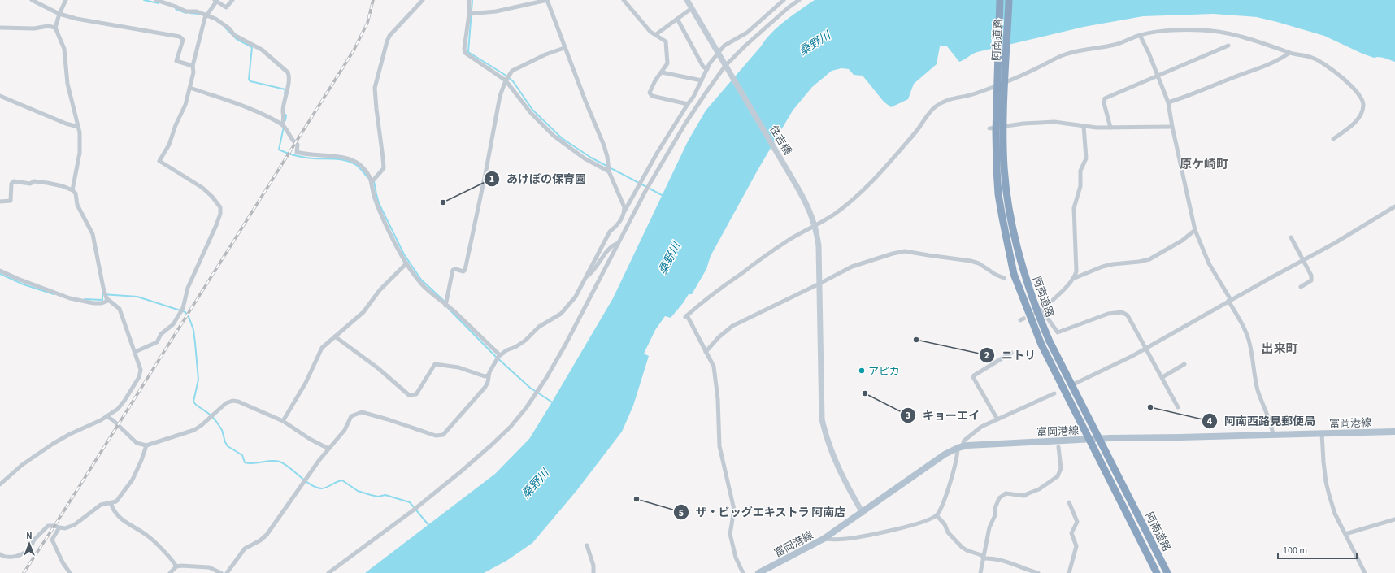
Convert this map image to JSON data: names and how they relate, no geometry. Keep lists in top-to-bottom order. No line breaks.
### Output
{"streets":{"highway":["阿南道路"],"main road":["富岡港線"],"street":["住吉橋"]},"crossings":[["阿南道路","富岡港線"],["住吉橋","富岡港線"]],"districts":["原ケ崎町","出来町"],"water":["桑野川"],"places":["あけぼの保育園","ニトリ","アピカ","キョーエイ","阿南西路見郵便局","ザ・ビッグエキストラ 阿南店"],"scale_bar":"100 m","north":"top"}
